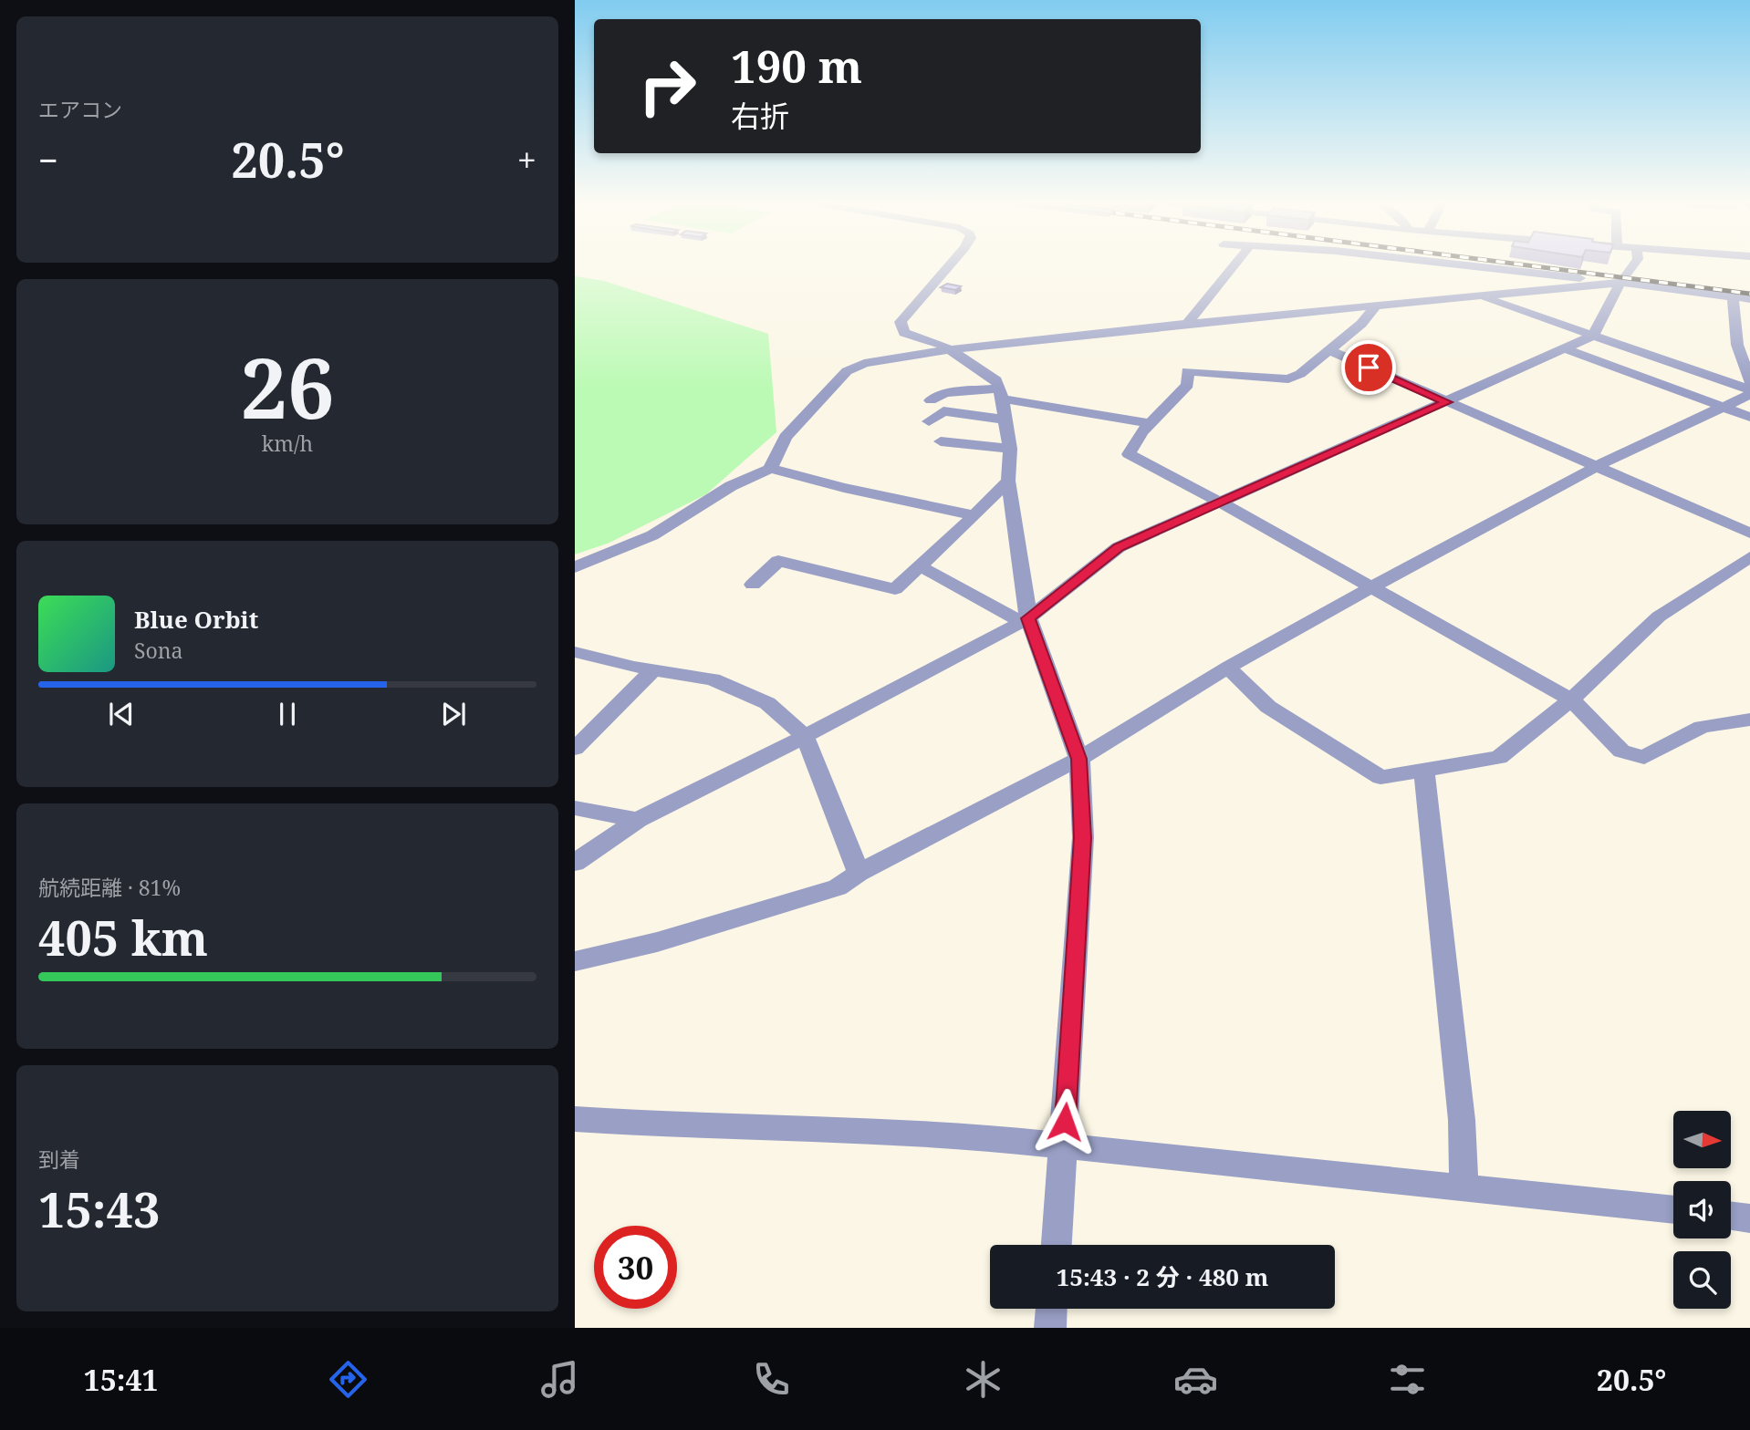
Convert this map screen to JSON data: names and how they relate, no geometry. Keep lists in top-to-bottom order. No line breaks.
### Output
{"north":"right","page":{"tile":["エアコン",["26","km/h"],["航続距離 · 81%","405 km"],["到着","15:43"]],"turn":["190 m","右折"],"heat":["−","20.5°","+"],"song":["Blue Orbit","Sona"],"limit":"30","trip":"15:43 · 2 分 · 480 m","tabs":["15:41","20.5°"]}}
